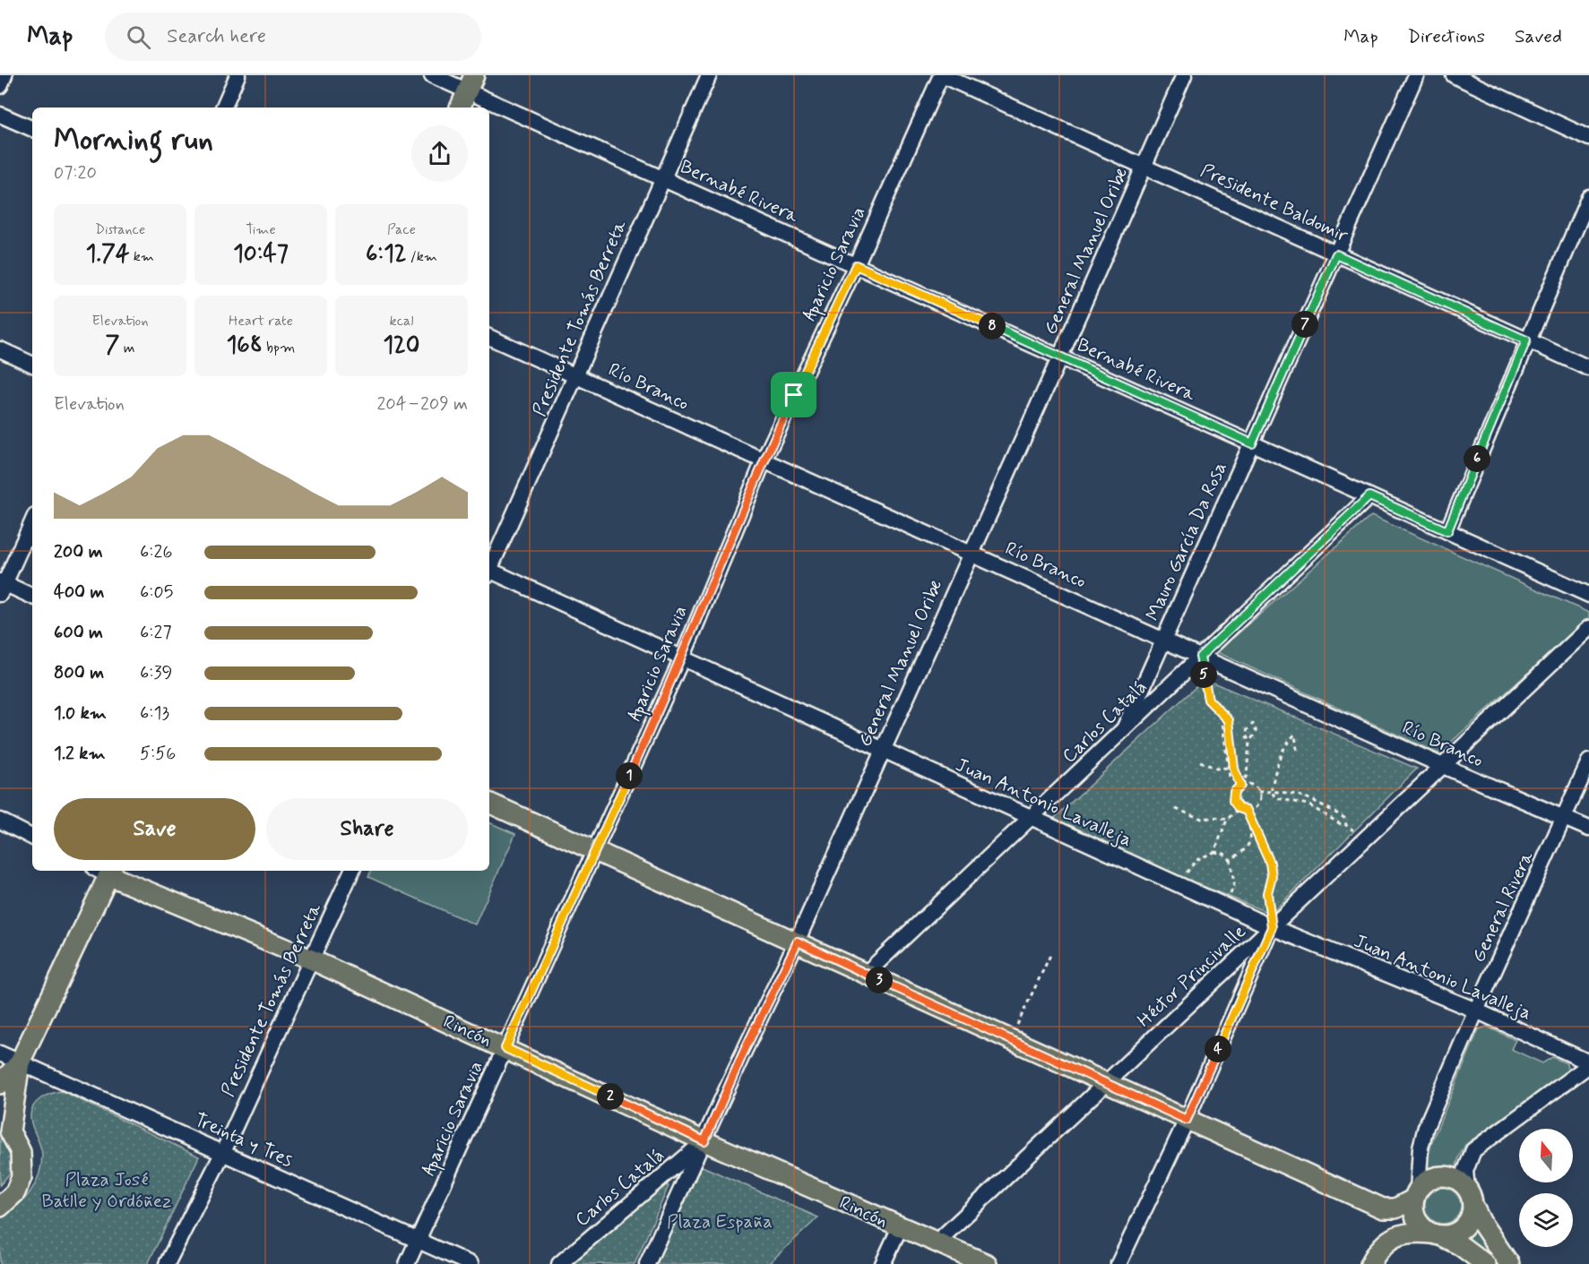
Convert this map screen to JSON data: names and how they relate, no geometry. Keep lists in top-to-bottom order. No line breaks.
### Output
{"streets":{"main road":["Rincón"],"street":["Bernabé Rivera","Presidente Baldomir","General Manuel Oribe","Aparicio Saravia","Presidente Tomás Berreta","Río Branco","Mauro García Da Rosa","Carlos Catalá","Juan Antonio Lavalleja","General Rivera","Héctor Princivalle","Treinta y Tres"]},"crossings":[["Bernabé Rivera","General Manuel Oribe"],["Bernabé Rivera","Aparicio Saravia"],["Bernabé Rivera","Presidente Tomás Berreta"],["Bernabé Rivera","Mauro García Da Rosa"],["Bernabé Rivera","Carlos Catalá"],["Presidente Baldomir","General Manuel Oribe"],["Presidente Baldomir","Aparicio Saravia"],["Presidente Baldomir","Mauro García Da Rosa"],["General Manuel Oribe","Río Branco"],["General Manuel Oribe","Carlos Catalá"],["General Manuel Oribe","Juan Antonio Lavalleja"],["General Manuel Oribe","Rincón"],["Aparicio Saravia","Río Branco"],["Aparicio Saravia","Juan Antonio Lavalleja"],["Aparicio Saravia","Rincón"],["Aparicio Saravia","Treinta y Tres"],["Presidente Tomás Berreta","Río Branco"],["Presidente Tomás Berreta","Rincón"],["Presidente Tomás Berreta","Treinta y Tres"],["Río Branco","Mauro García Da Rosa"],["Río Branco","Carlos Catalá"],["Río Branco","General Rivera"],["Río Branco","Héctor Princivalle"],["Mauro García Da Rosa","Carlos Catalá"],["Carlos Catalá","Juan Antonio Lavalleja"],["Carlos Catalá","Rincón"],["Juan Antonio Lavalleja","General Rivera"],["Juan Antonio Lavalleja","Héctor Princivalle"],["Héctor Princivalle","Rincón"]],"parks":["Plaza José Batlle y Ordóñez","Plaza España"],"north":"top","page":{"header":"Map","search":"Search here","nav":["Map","Directions","Saved"],"heading":["Morning run","07:20"],"stats":[["Distance","1.74 km"],["Time","10:47"],["Pace","6:12 /km"],["Elevation","7 m"],["Heart rate","168 bpm"],["kcal","120"]],"pins":["7","8","6","5","1","3","4","2"],"chart":["Elevation","204–209 m"],"list":[{"name":"200 m","note":"6:26"},{"name":"400 m","note":"6:05"},{"name":"600 m","note":"6:27"},{"name":"800 m","note":"6:39"},{"name":"1.0 km","note":"6:13"},{"name":"1.2 km","note":"5:56"}],"buttons":["Save","Share"]}}
